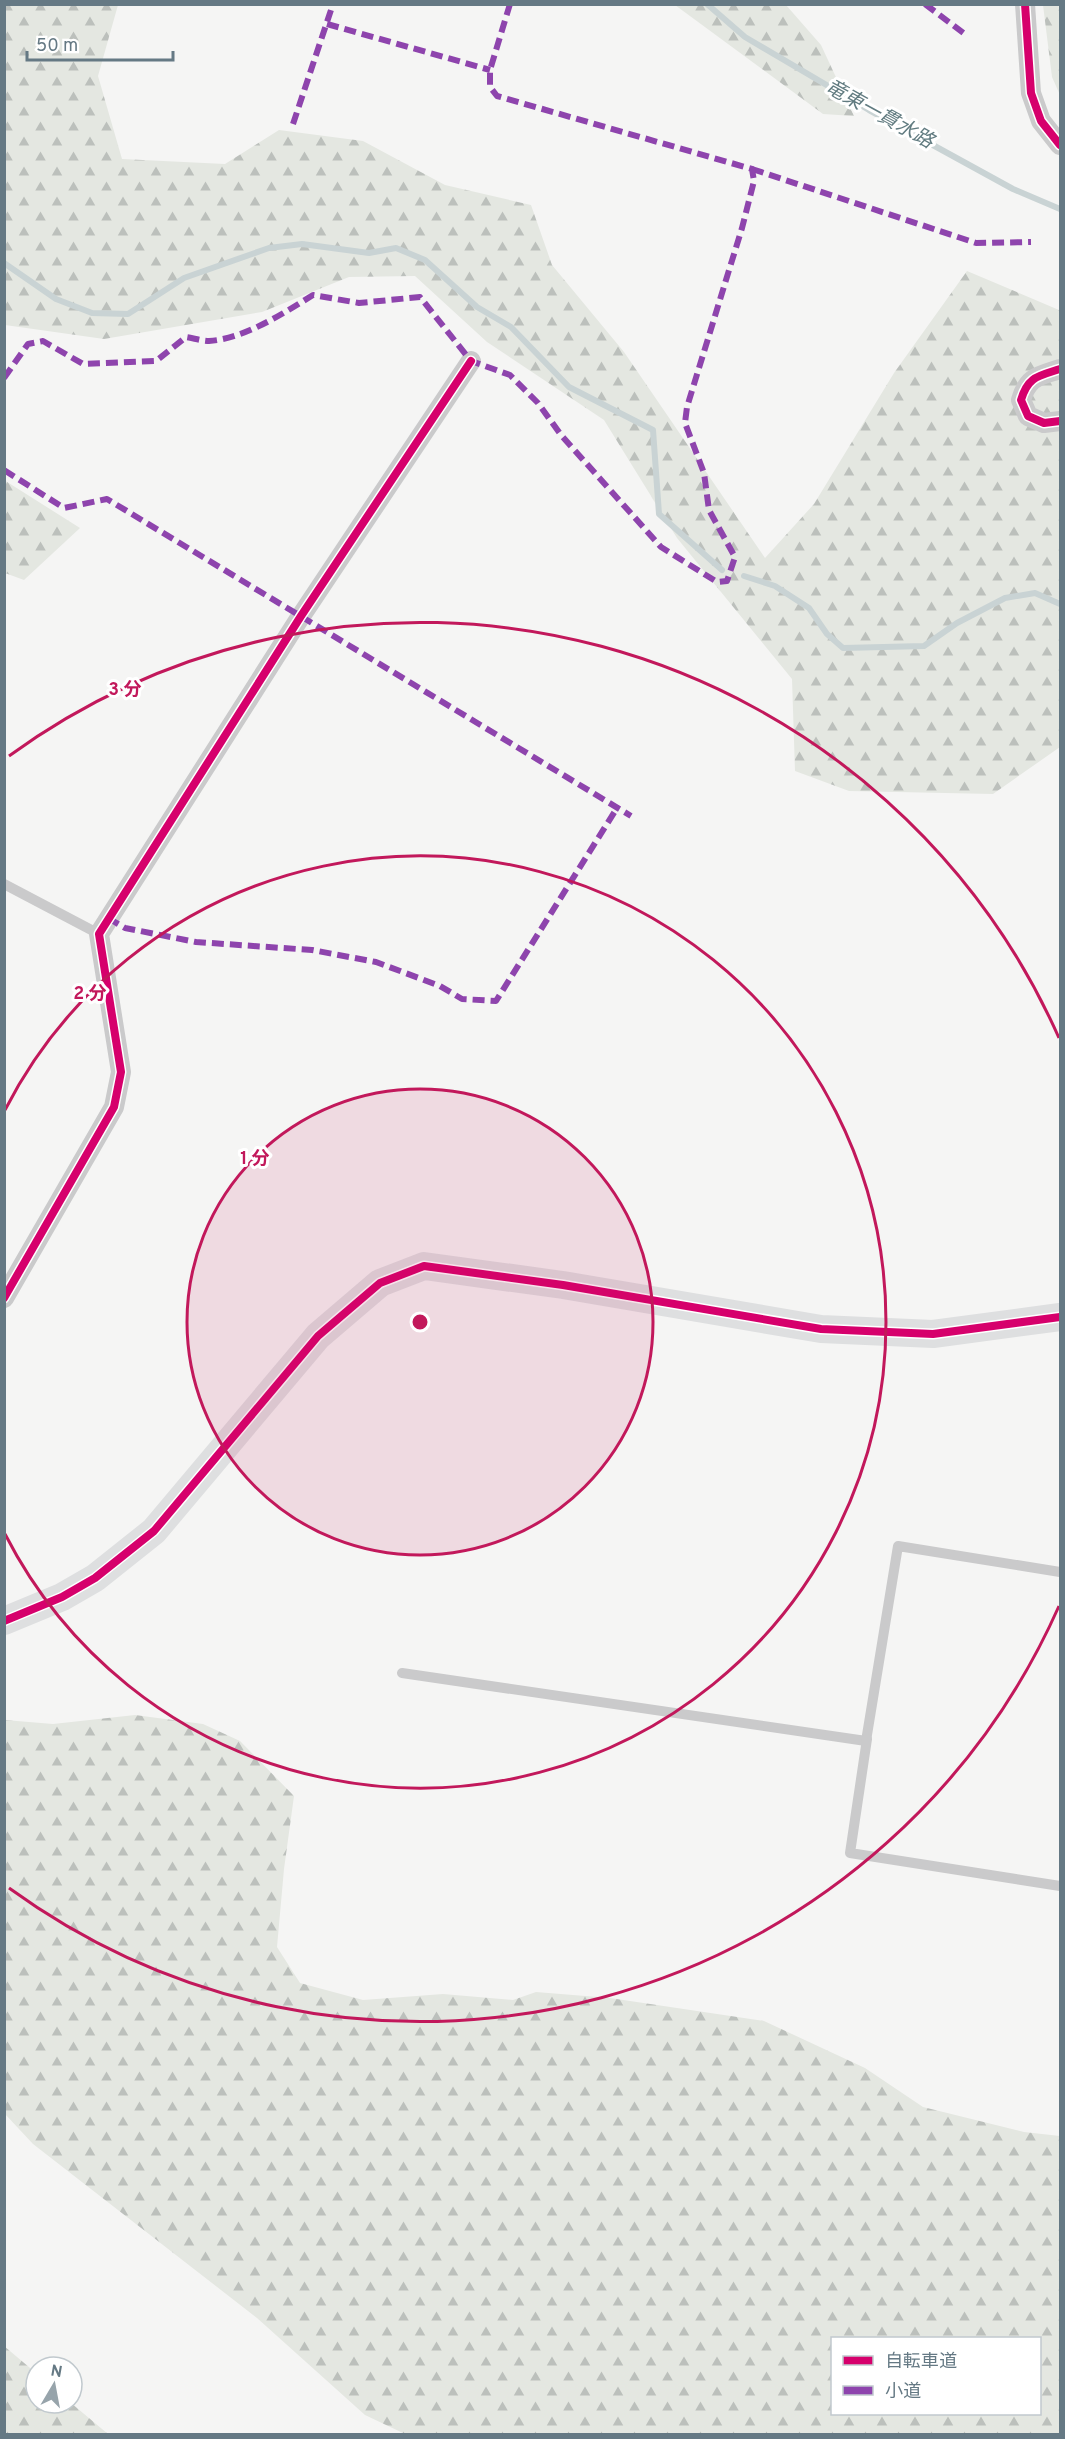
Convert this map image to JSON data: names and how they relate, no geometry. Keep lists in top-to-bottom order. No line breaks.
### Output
{"water":["竜東一貫水路"],"legend":["自転車道","小道"],"scale_bar":"50 m","north":"top","rings":["3 分","2 分","1 分"]}
